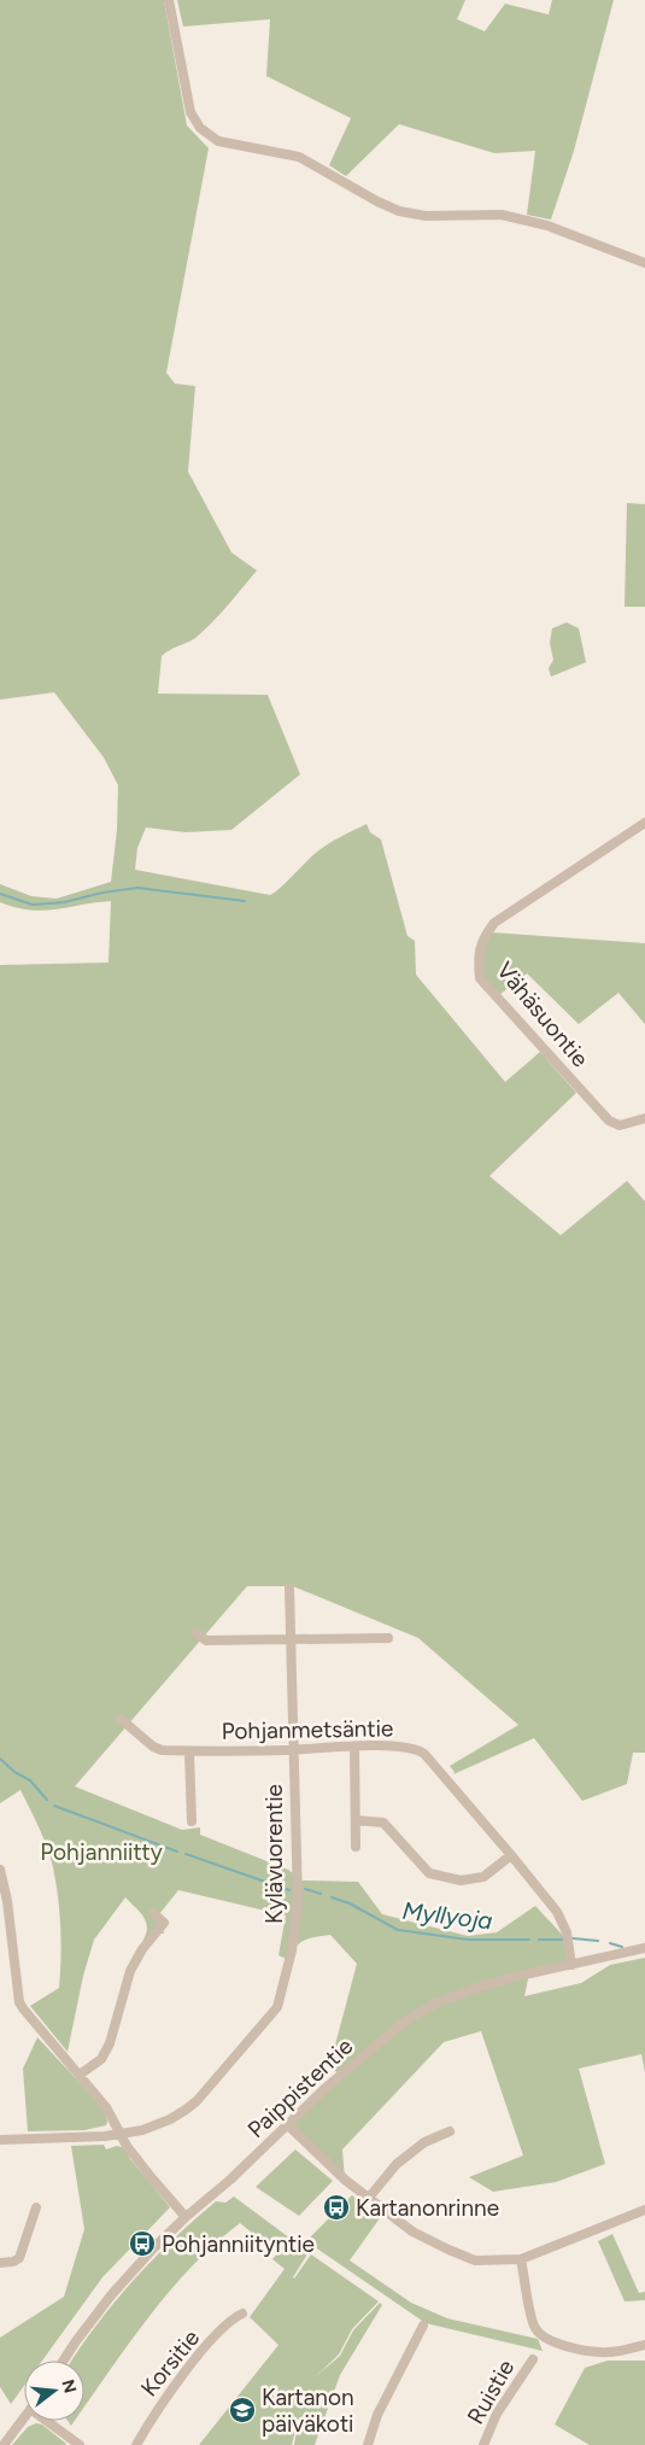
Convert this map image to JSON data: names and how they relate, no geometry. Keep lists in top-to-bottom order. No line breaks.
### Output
{"streets":{"street":["Vähäsuontie","Pohjanmetsäntie","Kylävuorentie","Paippistentie","Korsitie","Ruistie"]},"crossings":[["Pohjanmetsäntie","Kylävuorentie"],["Pohjanmetsäntie","Paippistentie"]],"water":["Myllyoja"],"parks":["Pohjanniitty"],"places":{"bus stop":["Kartanonrinne","Pohjanniityntie"],"school or university":["Kartanon päiväkoti"]},"north":"right"}
